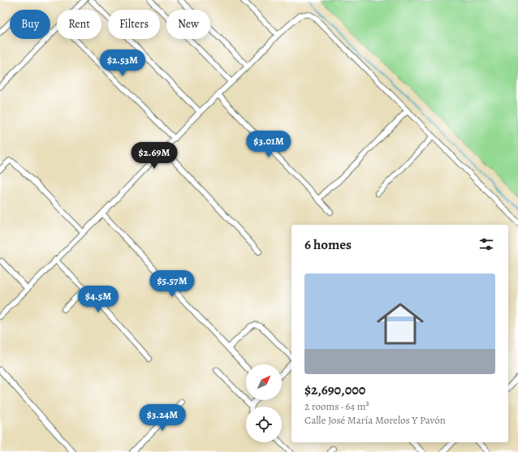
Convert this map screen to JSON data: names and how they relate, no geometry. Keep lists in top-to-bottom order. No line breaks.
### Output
{"north":"top right","page":{"chip":["Buy","Rent","Filters","New"],"price":["$2.53M","$3.01M","$2.69M","$5.57M","$4.5M","$3.24M"],"heading":"6 homes","list":[{"name":"$2,690,000","note":"2 rooms · 64 m² · Calle José María Morelos Y Pavón"}]}}
